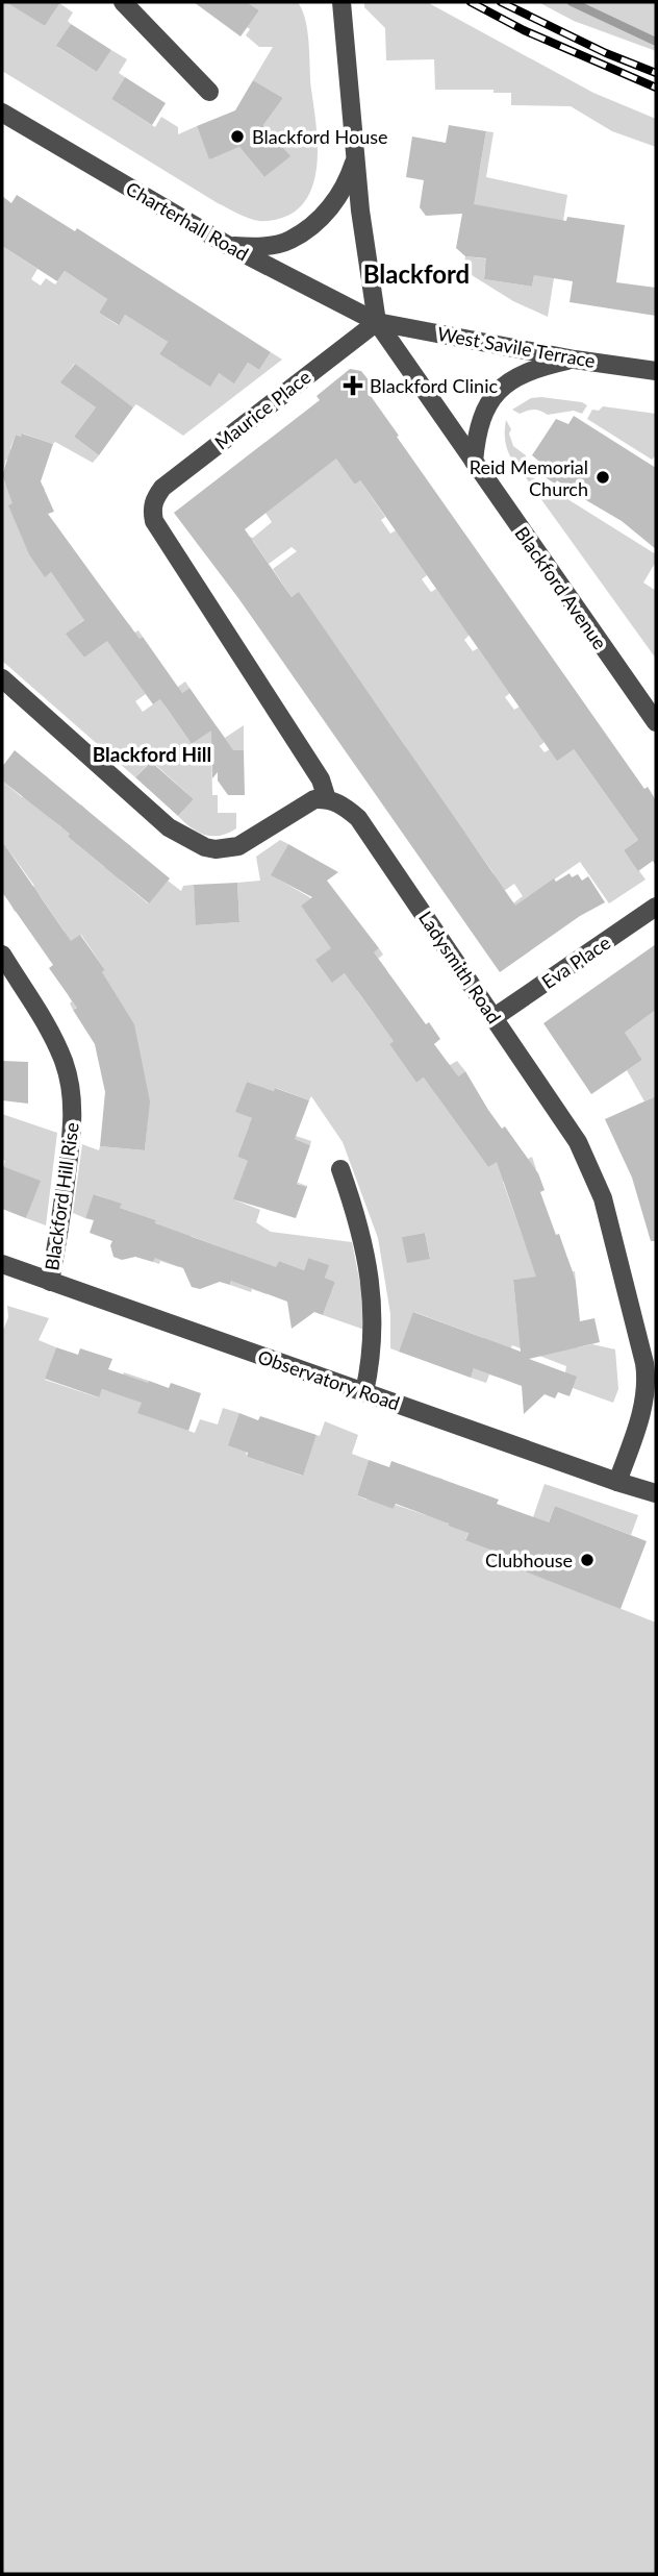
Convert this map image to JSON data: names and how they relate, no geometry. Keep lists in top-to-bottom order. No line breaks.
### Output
{"streets":{"street":["Charterhall Road","West Savile Terrace","Maurice Place","Blackford Avenue","Eva Place","Ladysmith Road","Blackford Hill Rise","Observatory Road"]},"crossings":[["Charterhall Road","West Savile Terrace"],["Charterhall Road","Maurice Place"],["Charterhall Road","Blackford Avenue"],["West Savile Terrace","Maurice Place"],["West Savile Terrace","Blackford Avenue"],["Maurice Place","Blackford Avenue"],["Maurice Place","Ladysmith Road"],["Eva Place","Ladysmith Road"],["Ladysmith Road","Observatory Road"],["Blackford Hill Rise","Observatory Road"]],"districts":["Blackford","Blackford Hill"],"places":{"other":["Blackford House","Reid Memorial Church","Clubhouse"],"health":["Blackford Clinic"]}}
